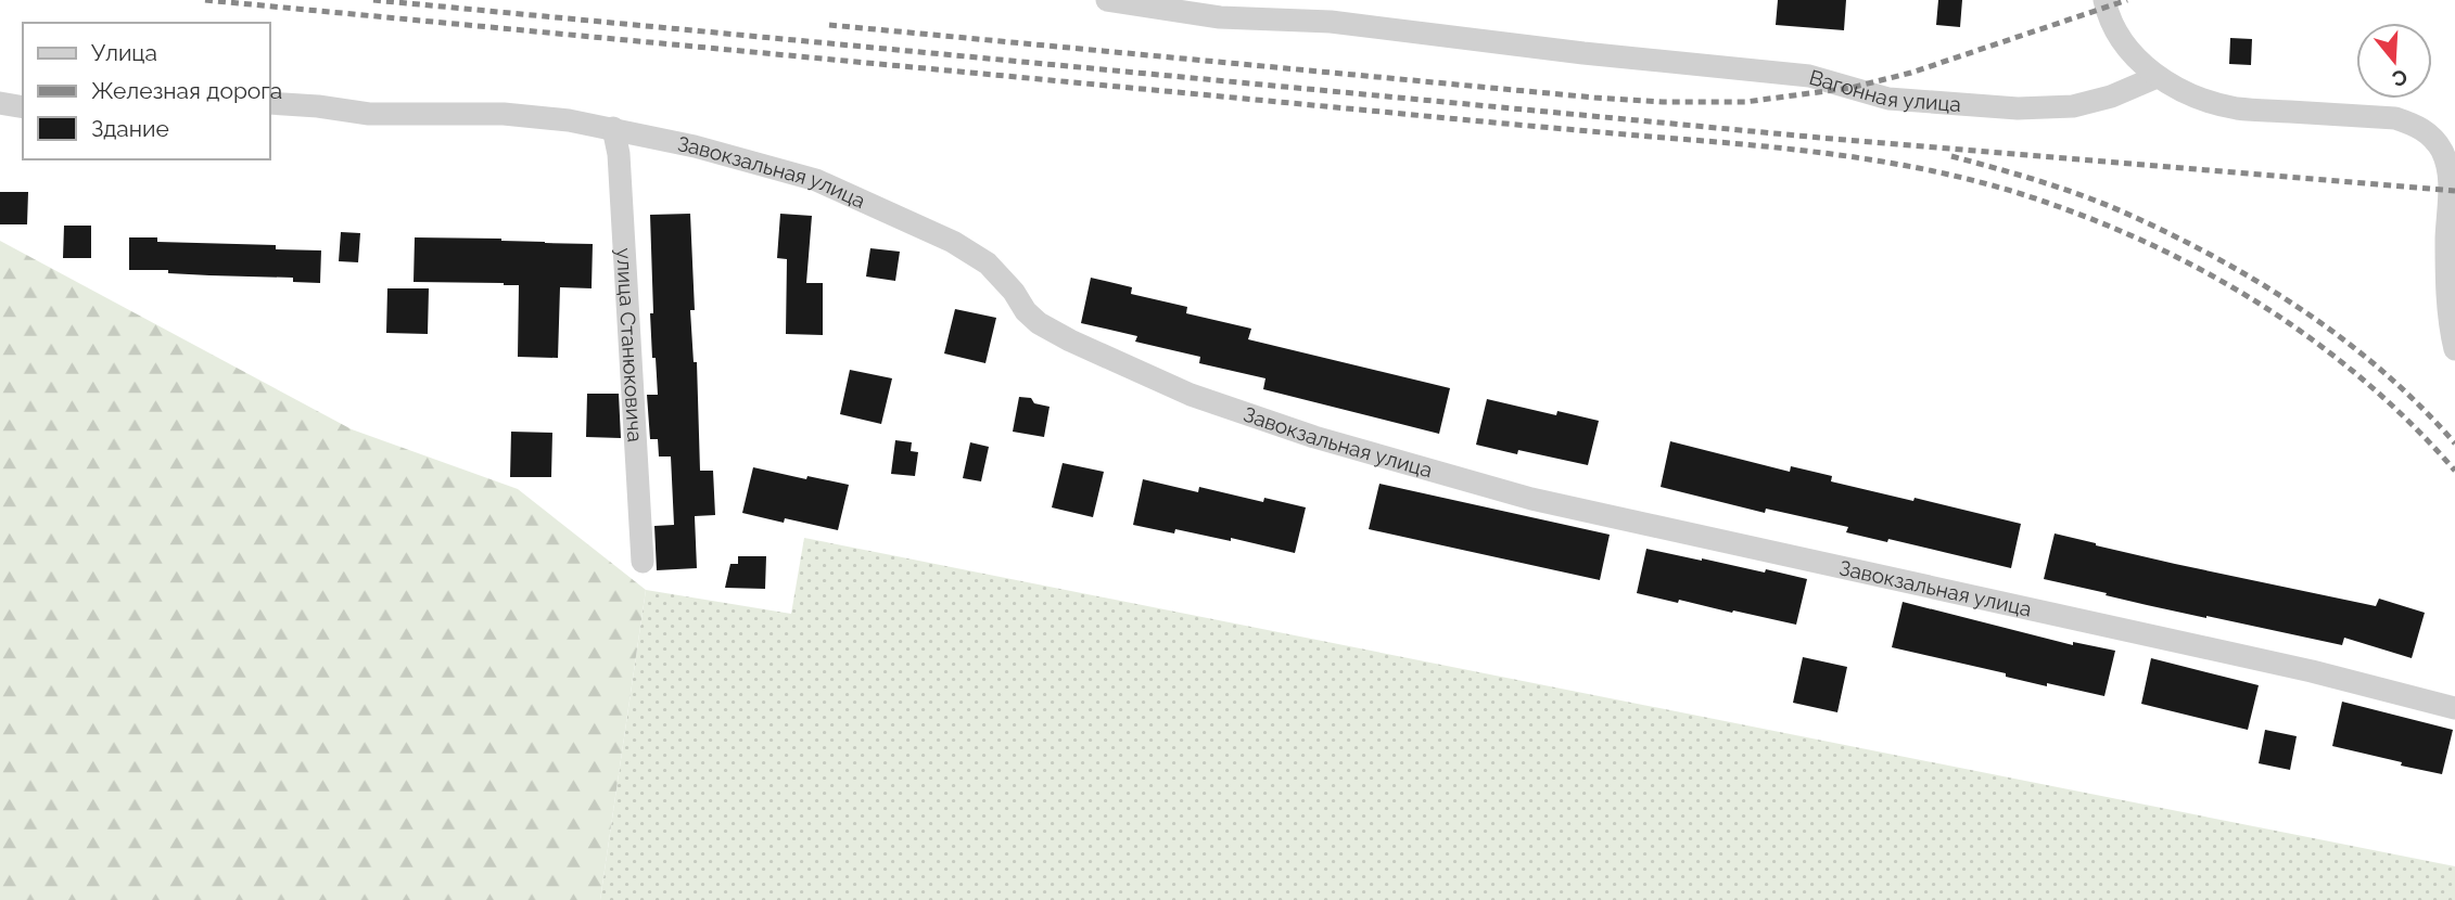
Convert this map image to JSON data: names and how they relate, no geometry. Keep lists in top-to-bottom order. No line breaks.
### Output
{"streets":{"street":["Вагонная улица","Завокзальная улица","улица Станюковича"]},"crossings":[["Завокзальная улица","улица Станюковича"]],"legend":["Улица","Железная дорога","Здание"],"north":"bottom"}
